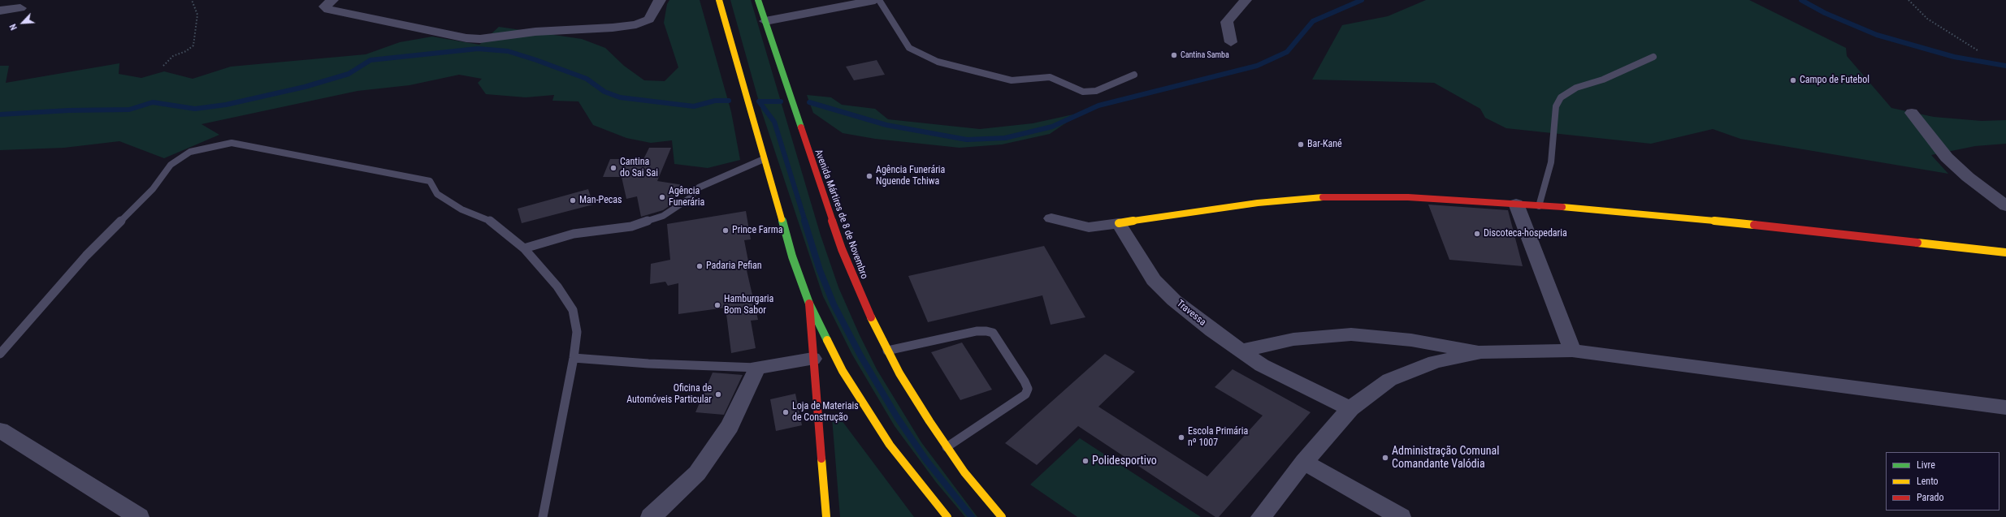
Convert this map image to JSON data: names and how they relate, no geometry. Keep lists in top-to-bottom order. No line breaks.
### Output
{"streets":{"main road":["Avenida Mártires de 8 de Novembro"],"street":["Travessa"]},"places":["Cantina Samba","Campo de Futebol","Bar-Kané","Cantina do Sai Sai","Agência Funerária Nguende Tchiwa","Agência Funerária","Man-Pecas","Prince Farma","Discoteca-hospedaria","Padaria Pefian","Hamburgaria Bom Sabor","Oficina de Automóveis Particular","Loja de Materiais de Construção","Escola Primária nº 1007","Administração Comunal Comandante Valódia","Polidesportivo"],"legend":["Livre","Lento","Parado"],"north":"bottom left"}
